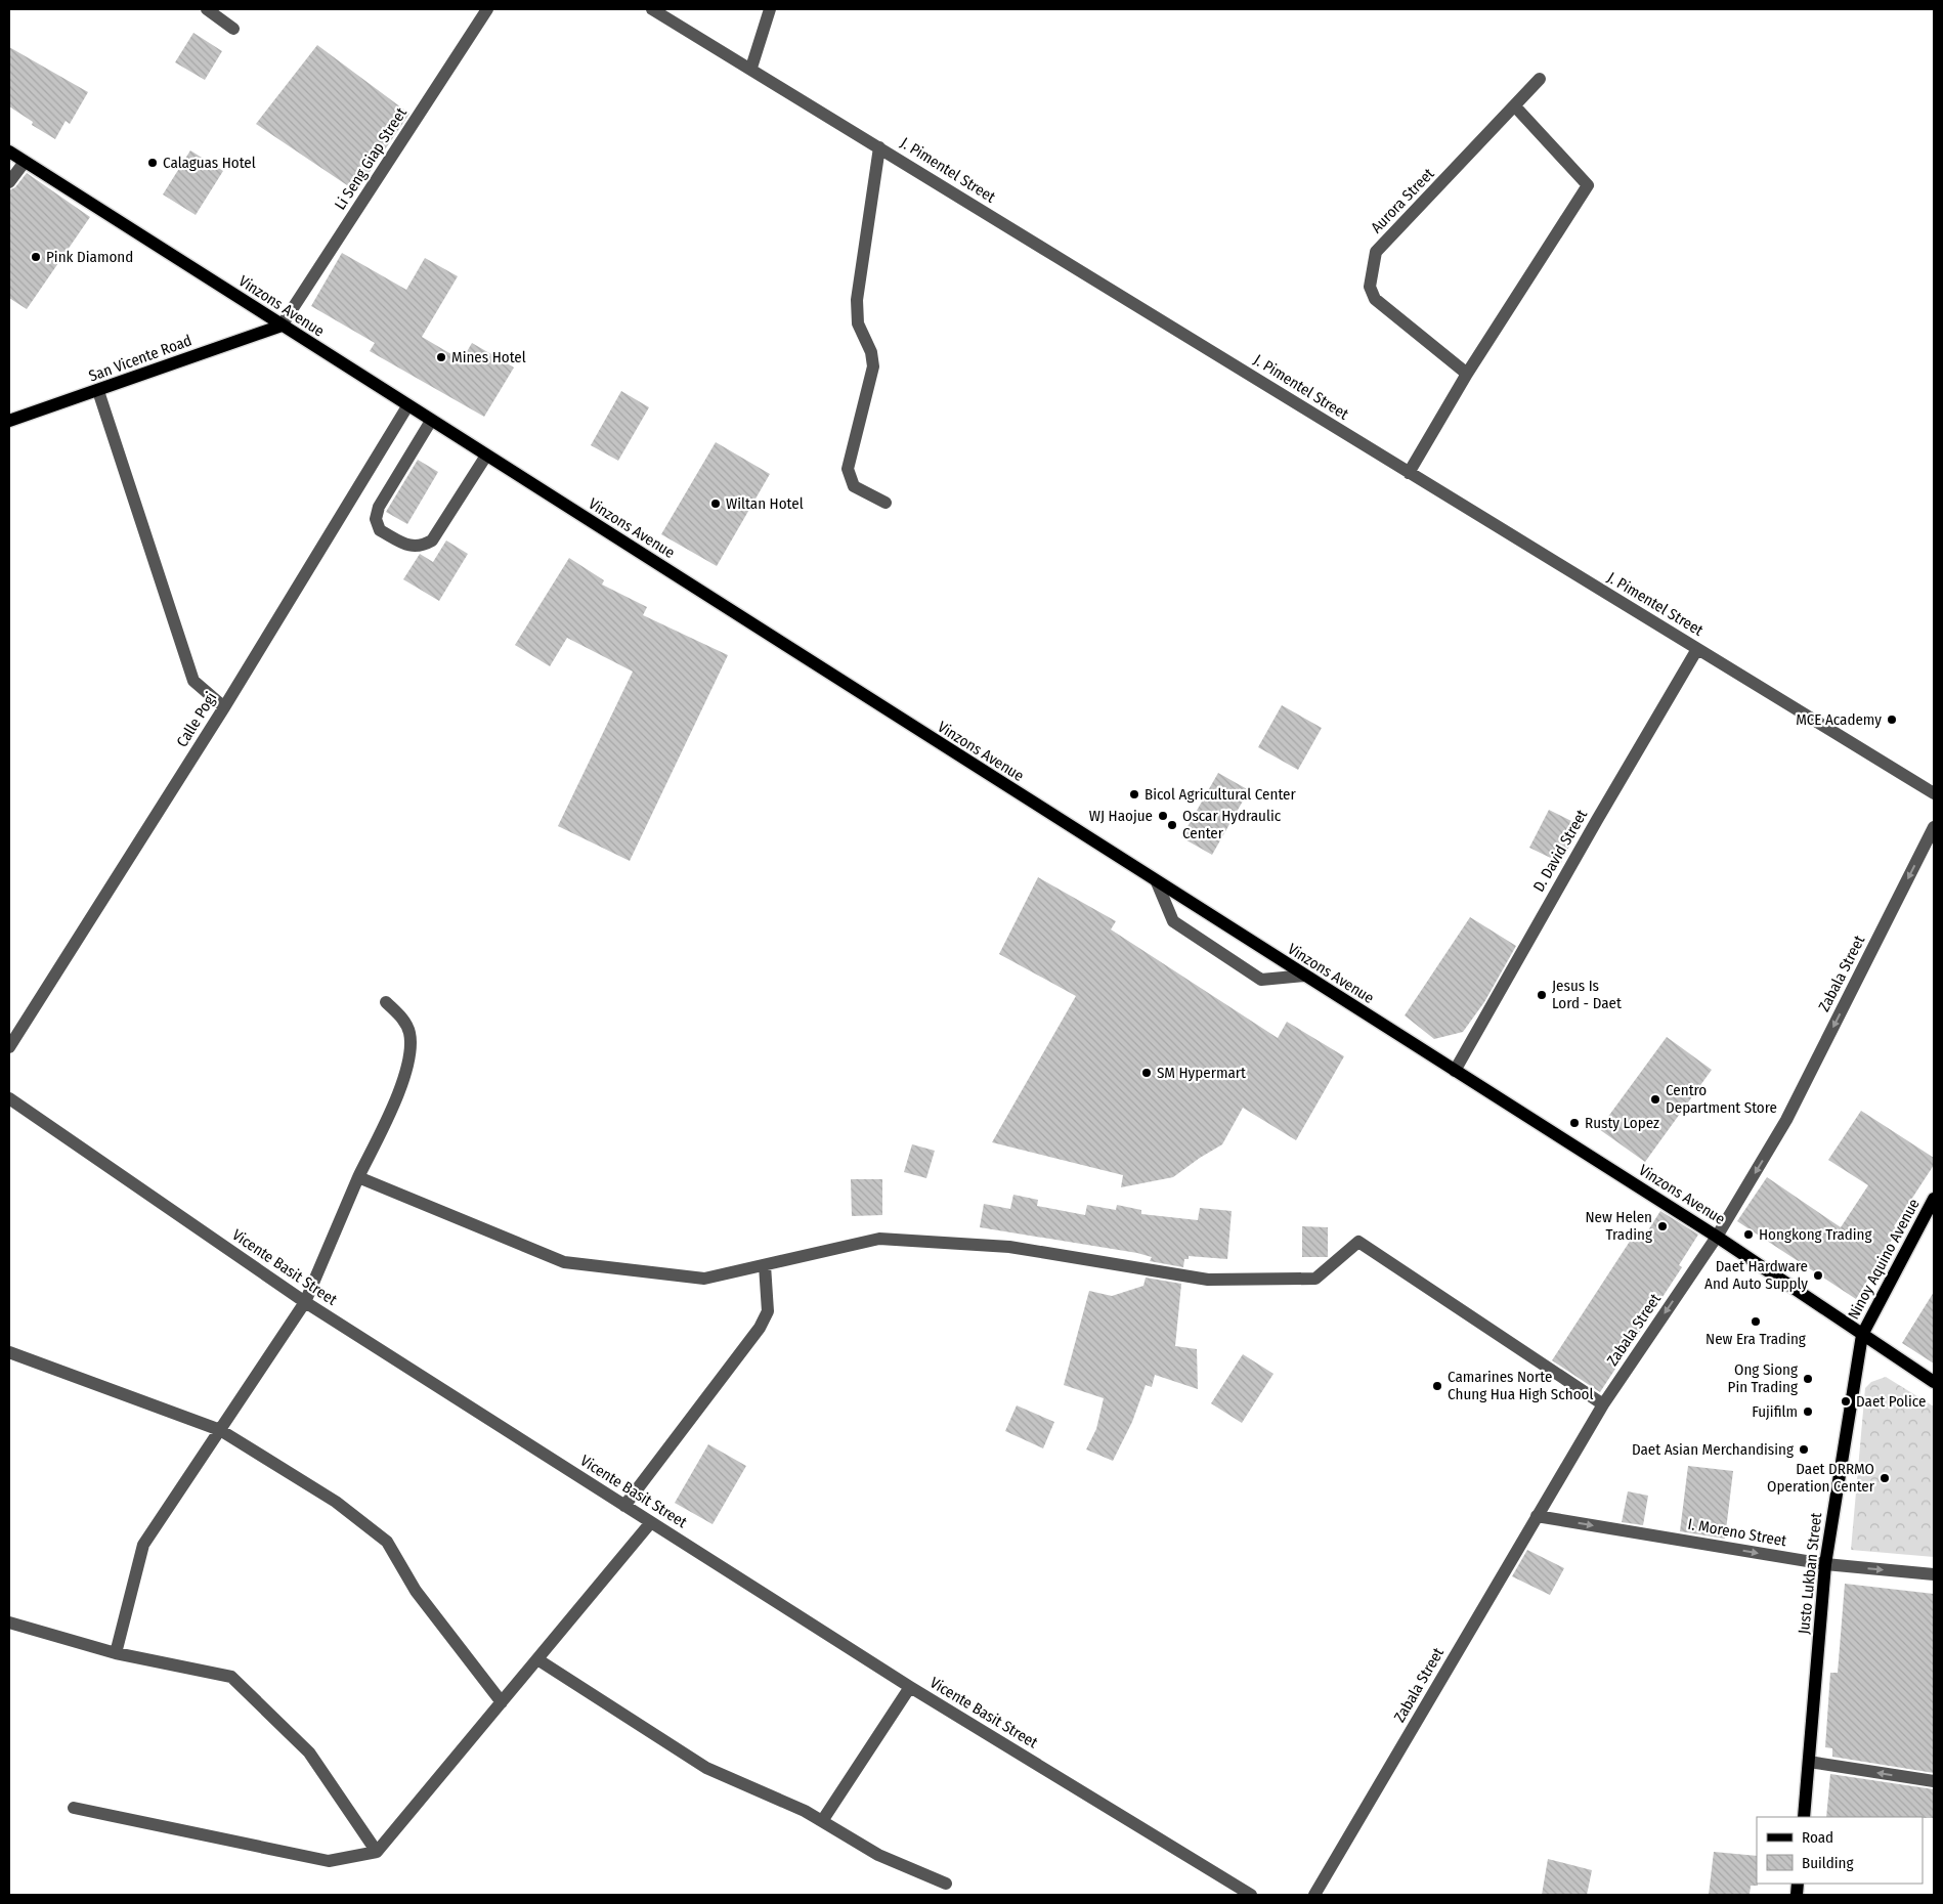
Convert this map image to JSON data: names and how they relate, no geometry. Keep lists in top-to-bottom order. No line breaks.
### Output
{"streets":{"main road":["Vinzons Avenue","San Vicente Road","Ninoy Aquino Avenue","Justo Lukban Street"],"street":["Li Seng Giap Street","J. Pimentel Street","Aurora Street","Calle Pogi","D. David Street","Zabala Street","Vicente Basit Street","I. Moreno Street"]},"crossings":[["Li Seng Giap Street","Vinzons Avenue"],["Li Seng Giap Street","San Vicente Road"],["J. Pimentel Street","D. David Street"],["Vinzons Avenue","San Vicente Road"],["Vinzons Avenue","Calle Pogi"],["Vinzons Avenue","D. David Street"],["Vinzons Avenue","Zabala Street"],["Vinzons Avenue","Ninoy Aquino Avenue"],["Vinzons Avenue","Justo Lukban Street"],["Zabala Street","I. Moreno Street"],["Ninoy Aquino Avenue","Justo Lukban Street"],["I. Moreno Street","Justo Lukban Street"]],"one_way":["Zabala Street","I. Moreno Street"],"places":["Calaguas Hotel","Pink Diamond","Mines Hotel","Wiltan Hotel","MCE Academy","Bicol Agricultural Center","WJ Haojue","Oscar Hydraulic Center","Jesus Is Lord - Daet","SM Hypermart","Centro Department Store","Rusty Lopez","New Helen Trading","Hongkong Trading","Daet Hardware And Auto Supply","New Era Trading","Ong Siong Pin Trading","Camarines Norte Chung Hua High School","Daet Police","Fujifilm","Daet Asian Merchandising","Daet DRRMO Operation Center"],"legend":["Road","Building"]}
